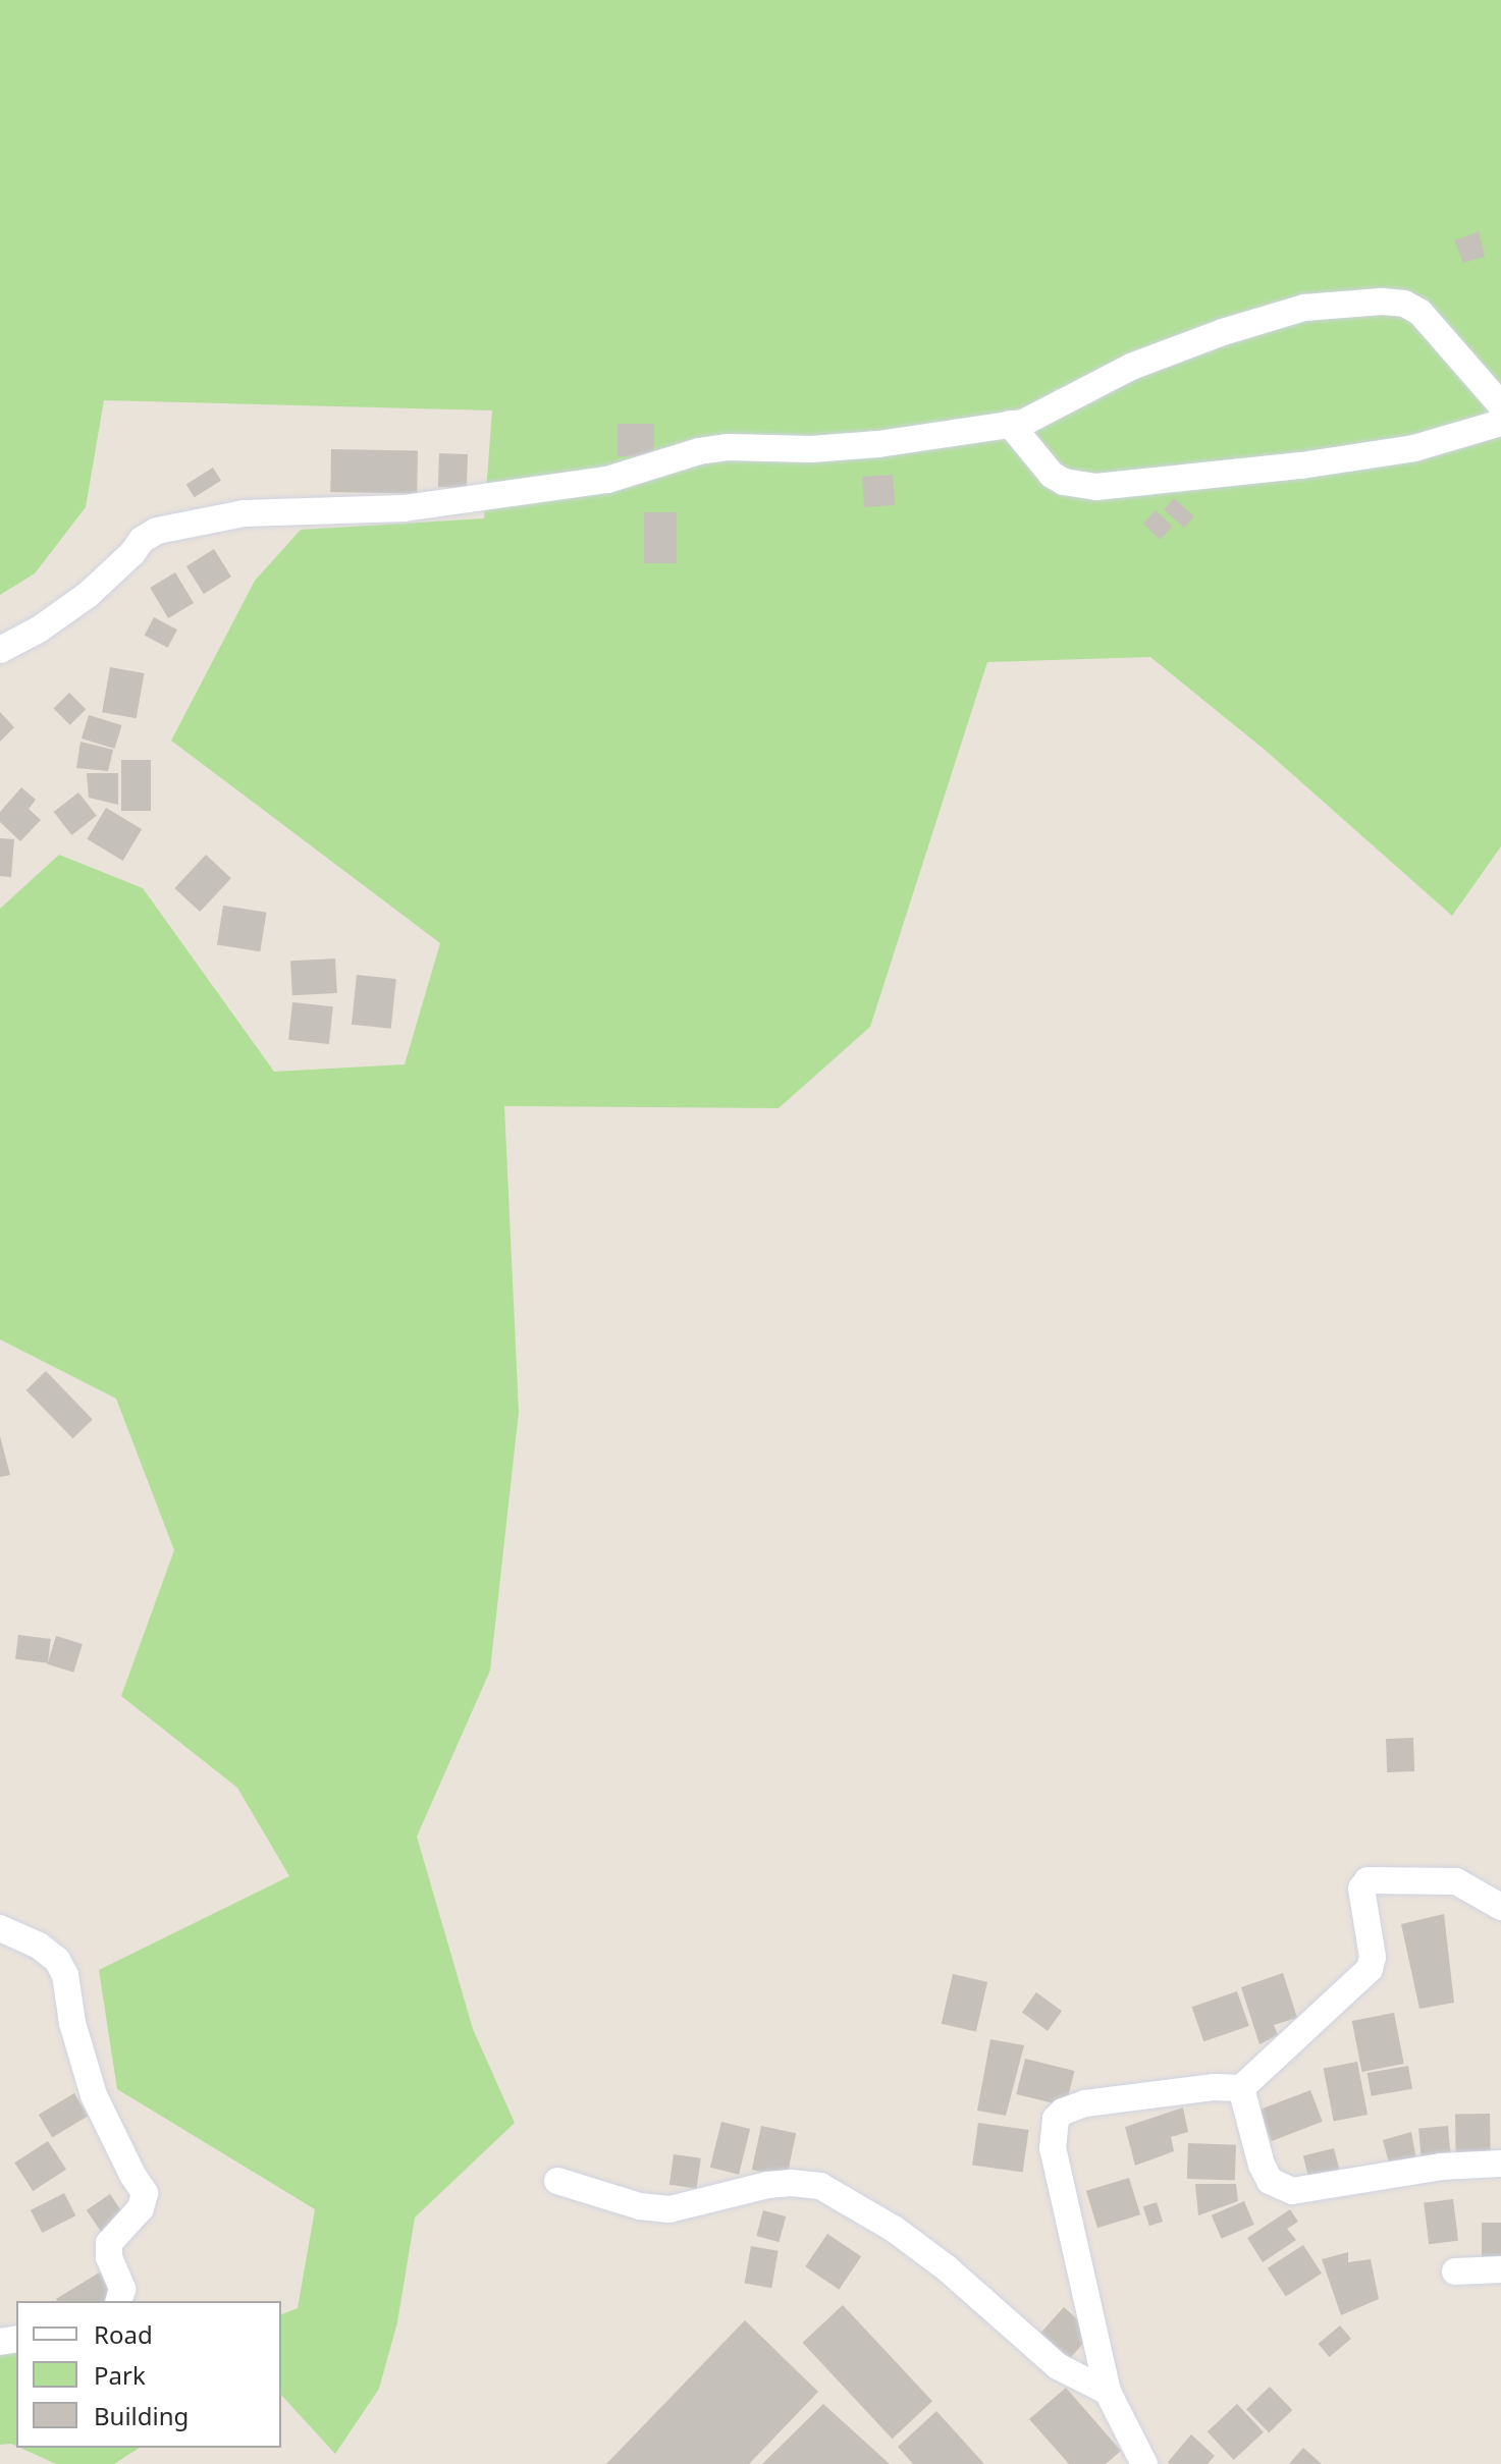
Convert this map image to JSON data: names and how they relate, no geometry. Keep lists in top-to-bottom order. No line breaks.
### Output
{"legend":["Road","Park","Building"]}
